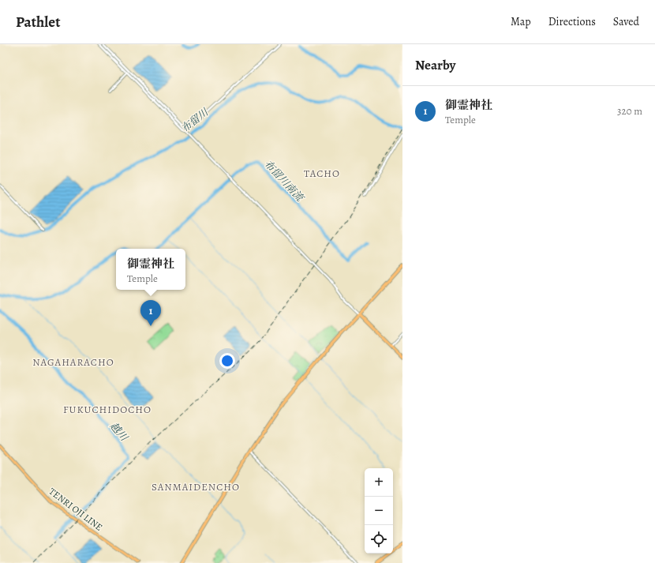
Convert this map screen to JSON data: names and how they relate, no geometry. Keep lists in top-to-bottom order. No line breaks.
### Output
{"streets":{"main road":["TENRI OJI LINE"]},"districts":["TACHO","NAGAHARACHO","FUKUCHIDOCHO","SANMAIDENCHO"],"water":["布留川","布留川南流","越川"],"page":{"header":"Pathlet","nav":["Map","Directions","Saved"],"heading":"Nearby","list":[{"mark":"1","name":"御霊神社","note":"Temple","value":"320 m"}],"popup":["御霊神社","Temple"],"pins":"1","map_buttons":["+","−"]}}
